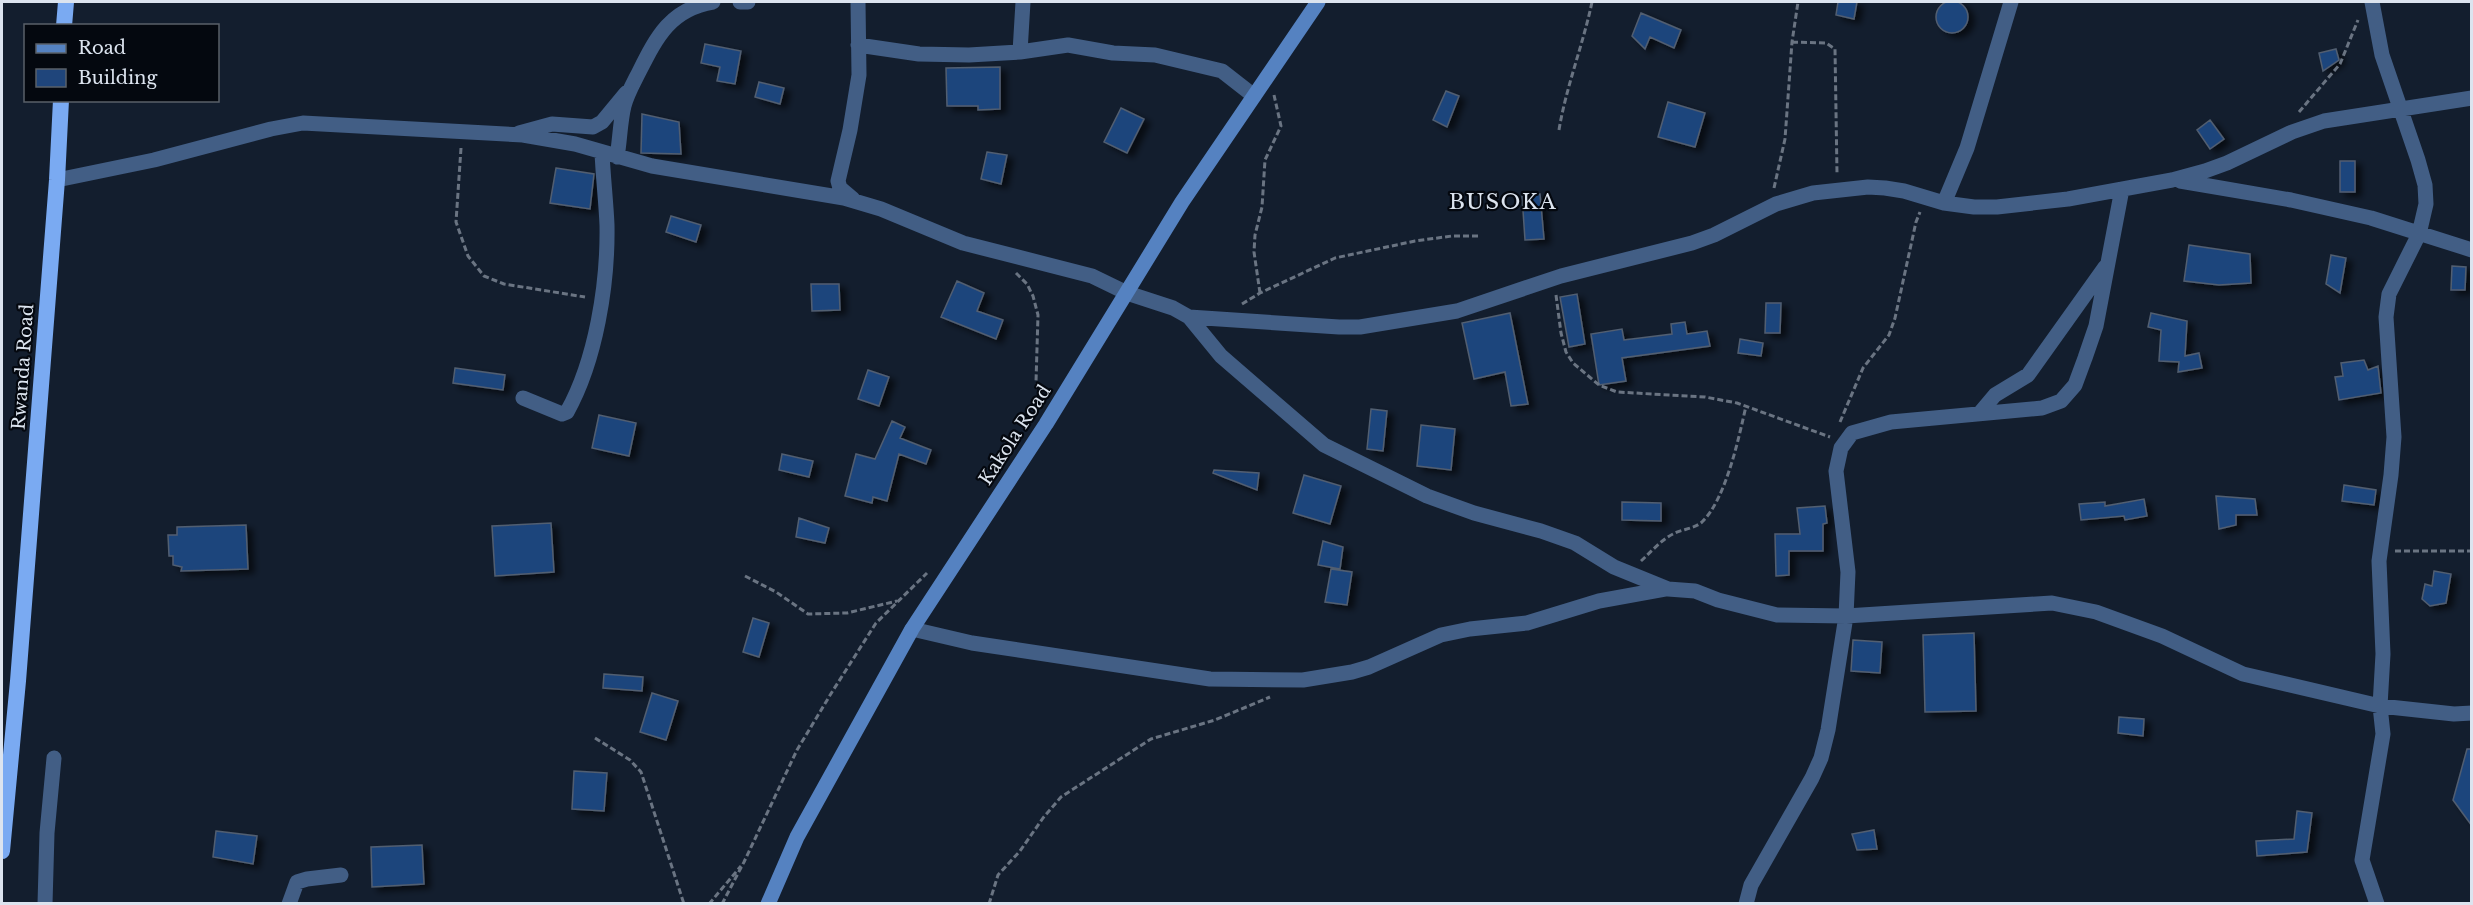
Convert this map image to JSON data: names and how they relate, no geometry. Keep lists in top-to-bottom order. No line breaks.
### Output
{"streets":{"highway":["Rwanda Road"],"main road":["Kakola Road"]},"districts":["BUSOKA"],"legend":["Road","Building"]}
